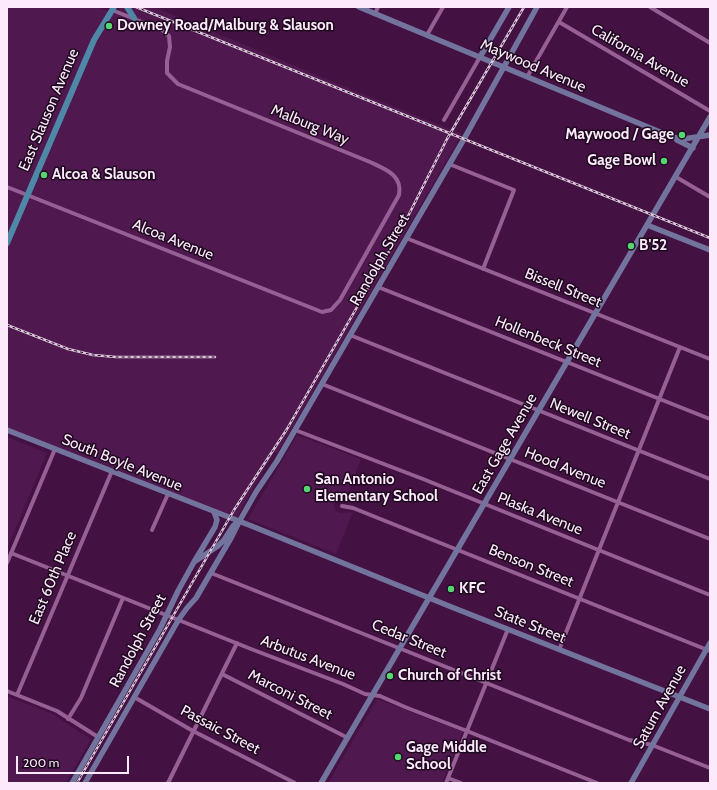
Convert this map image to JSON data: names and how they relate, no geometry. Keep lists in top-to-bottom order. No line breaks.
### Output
{"streets":{"main road":["East Slauson Avenue"],"street":["California Avenue","Maywood Avenue","Malburg Way","Alcoa Avenue","Randolph Street","Bissell Street","Hollenbeck Street","Newell Street","East Gage Avenue","South Boyle Avenue","Hood Avenue","Plaska Avenue","Benson Street","East 60th Place","State Street","Cedar Street","Arbutus Avenue","Marconi Street","Saturn Avenue","Passaic Street"]},"crossings":[["Maywood Avenue","Randolph Street"],["Maywood Avenue","East Gage Avenue"],["East Slauson Avenue","Malburg Way"],["East Slauson Avenue","Alcoa Avenue"],["Malburg Way","Alcoa Avenue"],["Randolph Street","Bissell Street"],["Randolph Street","Hollenbeck Street"],["Randolph Street","Newell Street"],["Randolph Street","Hood Avenue"],["Randolph Street","Plaska Avenue"],["Randolph Street","State Street"],["Randolph Street","Cedar Street"],["Randolph Street","Arbutus Avenue"],["Randolph Street","Passaic Street"],["Bissell Street","East Gage Avenue"],["Hollenbeck Street","East Gage Avenue"],["Newell Street","East Gage Avenue"],["East Gage Avenue","Hood Avenue"],["East Gage Avenue","Plaska Avenue"],["East Gage Avenue","Benson Street"],["East Gage Avenue","State Street"],["East Gage Avenue","Cedar Street"],["East Gage Avenue","Arbutus Avenue"],["East Gage Avenue","Marconi Street"],["South Boyle Avenue","East 60th Place"],["South Boyle Avenue","State Street"],["Benson Street","Saturn Avenue"],["East 60th Place","Arbutus Avenue"],["State Street","Saturn Avenue"],["Cedar Street","Saturn Avenue"]],"places":["Downey Road/Malburg & Slauson","Maywood / Gage","Gage Bowl","Alcoa & Slauson","B'52","San Antonio Elementary School","KFC","Church of Christ","Gage Middle School"],"scale_bar":"200 m"}
